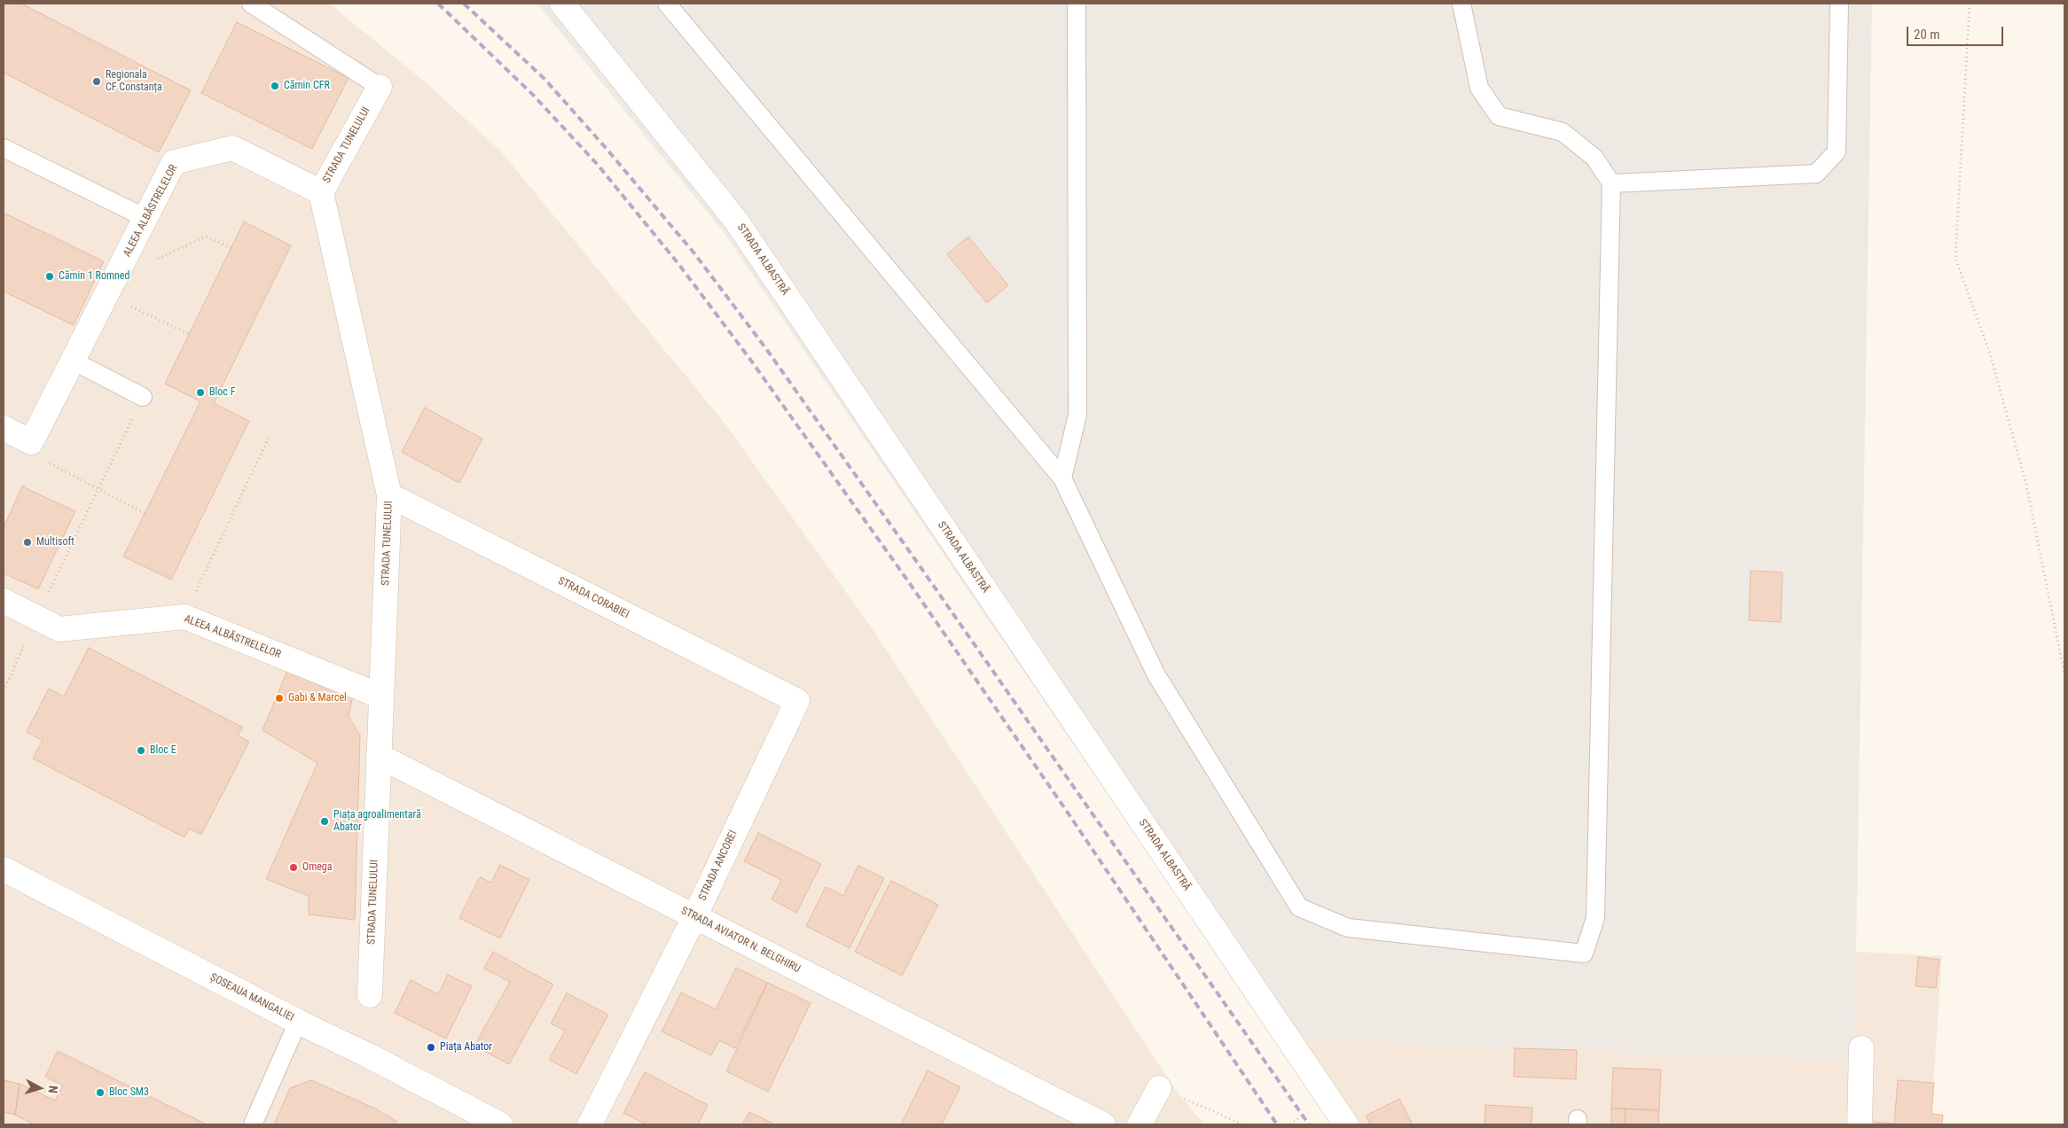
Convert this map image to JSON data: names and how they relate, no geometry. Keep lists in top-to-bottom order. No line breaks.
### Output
{"streets":{"street":["STRADA TUNELULUI","ALEEA ALBĂSTRELELOR","STRADA ALBASTRĂ","STRADA CORABIEI","STRADA ANCOREI","STRADA AVIATOR N. BELGHIRU","ȘOSEAUA MANGALIEI"]},"crossings":[["STRADA TUNELULUI","ALEEA ALBĂSTRELELOR"],["STRADA TUNELULUI","STRADA CORABIEI"],["STRADA TUNELULUI","STRADA AVIATOR N. BELGHIRU"],["STRADA CORABIEI","STRADA ANCOREI"],["STRADA ANCOREI","STRADA AVIATOR N. BELGHIRU"]],"places":["Regionala CF Constanța","Cămin CFR","Cămin 1 Romned","Bloc F","Multisoft","Gabi & Marcel","Bloc E","Piața agroalimentară Abator","Omega","Piața Abator","Bloc SM3"],"scale_bar":"20 m","north":"right"}
